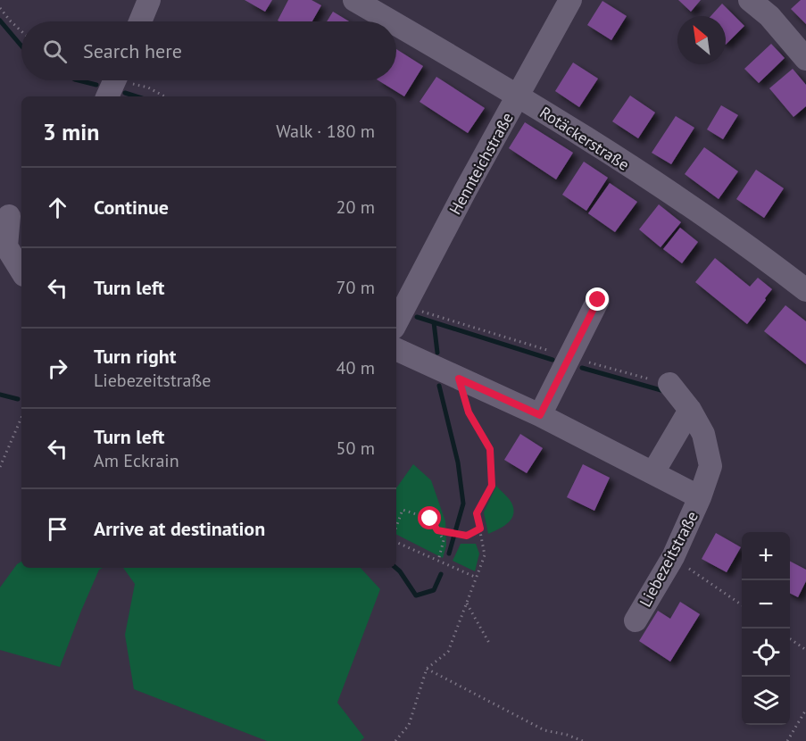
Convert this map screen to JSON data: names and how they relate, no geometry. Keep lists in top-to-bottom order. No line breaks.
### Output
{"streets":{"street":["Rotäckerstraße","Hennteichstraße","Liebezeitstraße"]},"crossings":[["Rotäckerstraße","Hennteichstraße"]],"north":"top left","page":{"search":"Search here","heading":["3 min","Walk · 180 m"],"list":[["Continue","20 m"],["Turn left","70 m"],["Turn right","Liebezeitstraße","40 m"],["Turn left","Am Eckrain","50 m"],"Arrive at destination"],"map_buttons":["+","−"]}}
